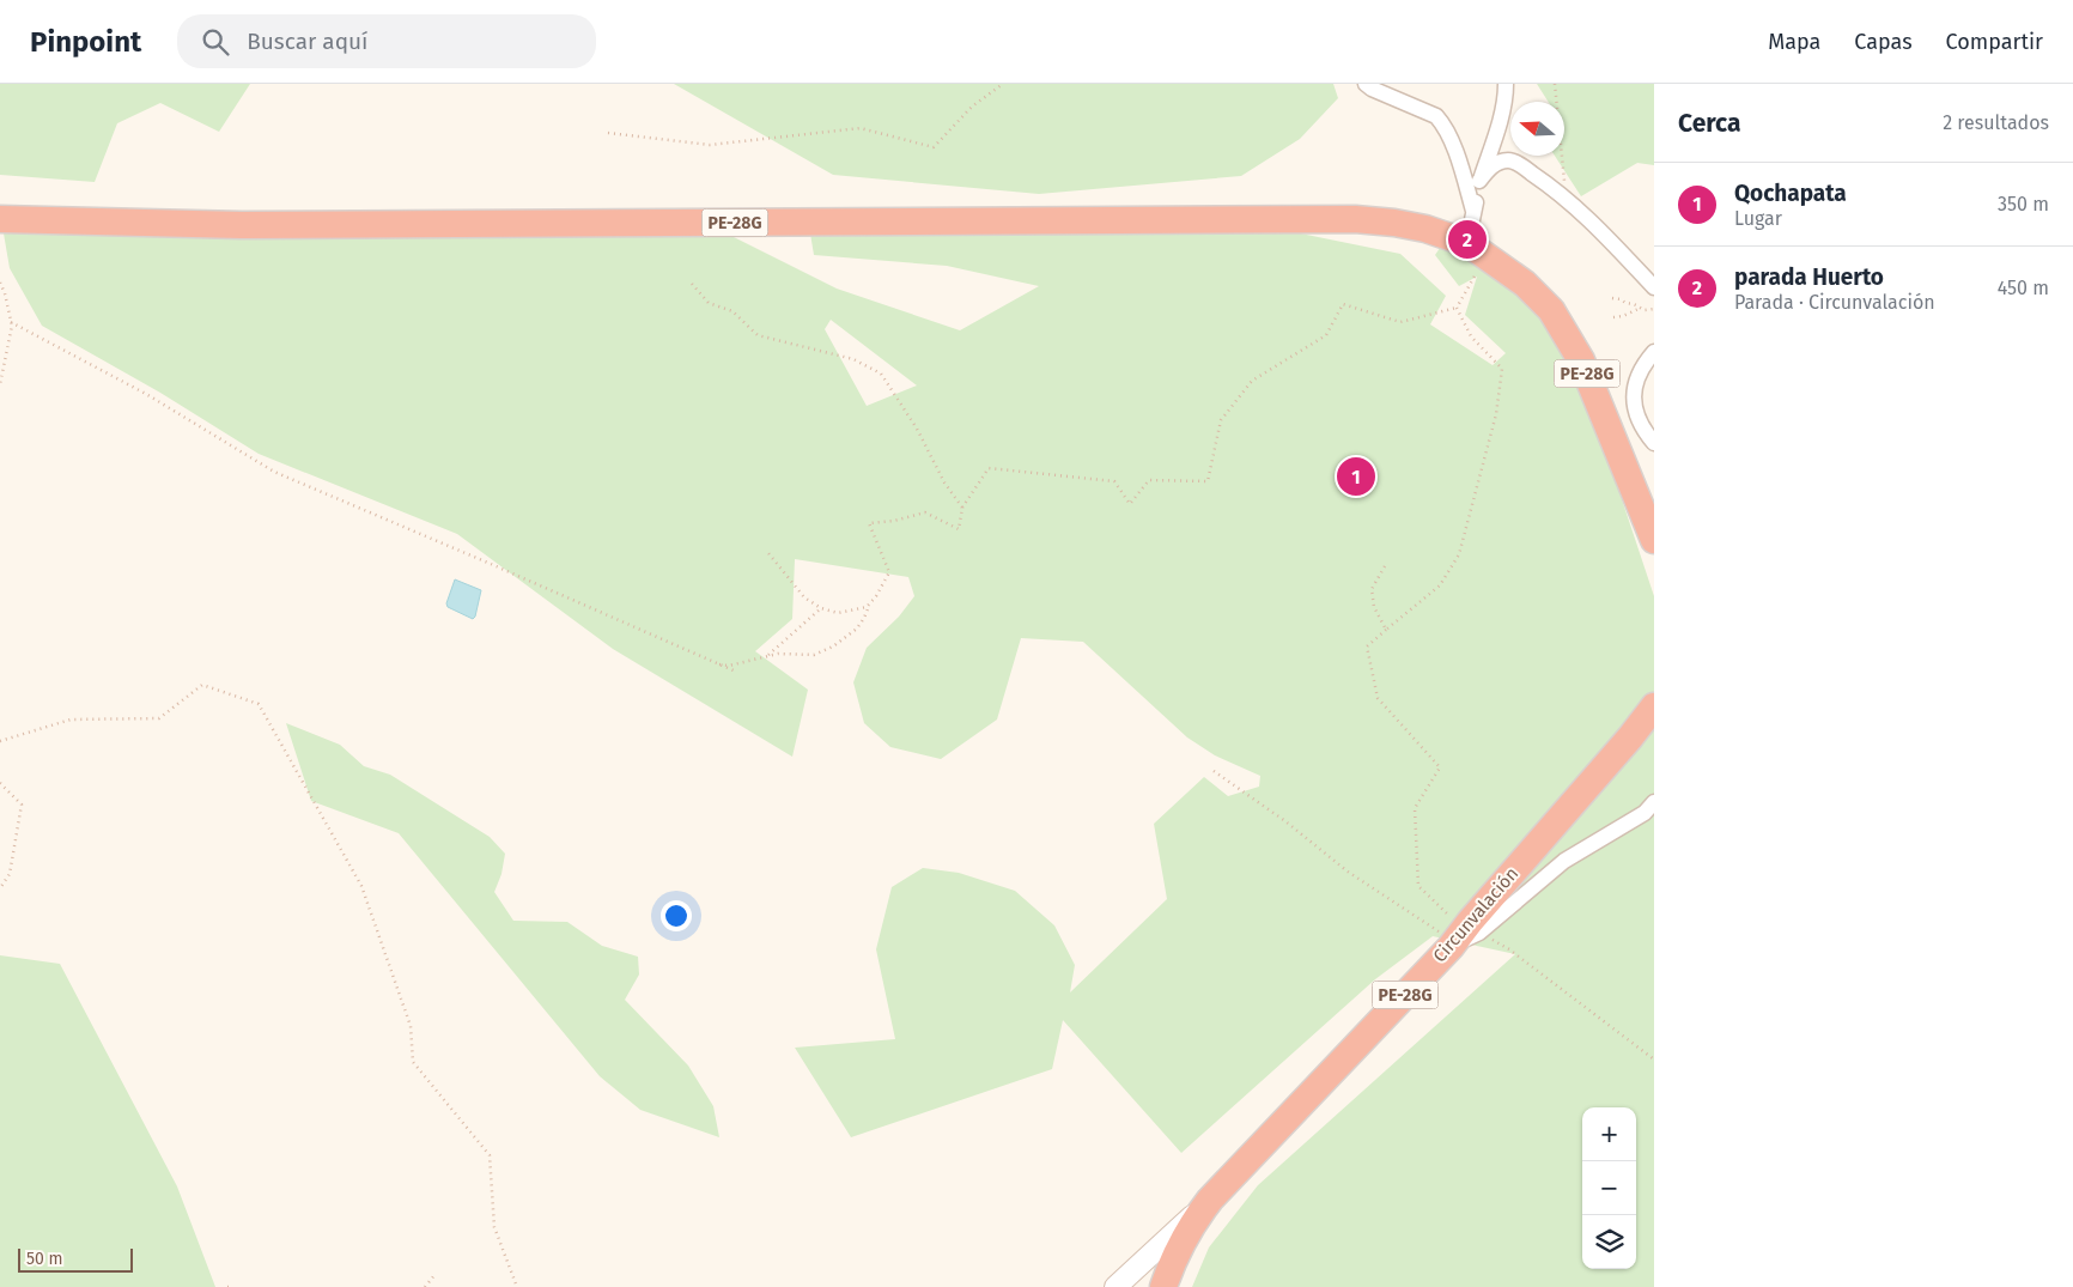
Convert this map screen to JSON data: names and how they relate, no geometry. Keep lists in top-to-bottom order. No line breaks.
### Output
{"streets":{"highway":["PE-28G","Circunvalación"]},"scale_bar":"50 m","north":"left","page":{"header":"Pinpoint","search":"Buscar aquí","nav":["Mapa","Capas","Compartir"],"heading":["Cerca","2 resultados"],"list":[{"mark":"1","name":"Qochapata","note":"Lugar","value":"350 m"},{"mark":"2","name":"parada Huerto","note":"Parada · Circunvalación","value":"450 m"}],"pins":["2","1"],"map_buttons":["+","−"],"scale":"50 m"}}
